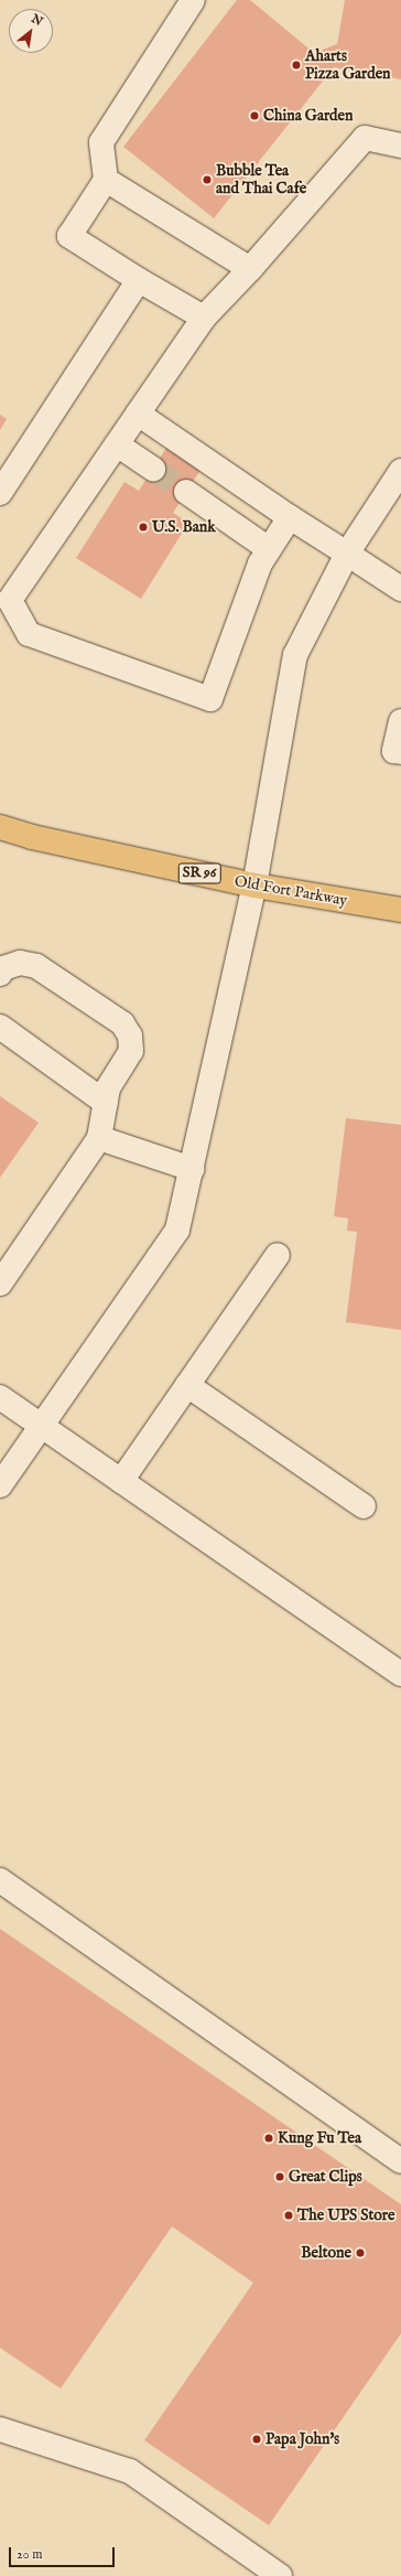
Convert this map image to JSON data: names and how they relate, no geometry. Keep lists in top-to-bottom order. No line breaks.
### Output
{"streets":{"main road":["SR 96","Old Fort Parkway"]},"places":["Aharts Pizza Garden","China Garden","Bubble Tea and Thai Cafe","U.S. Bank","Kung Fu Tea","Great Clips","The UPS Store","Beltone","Papa John's"],"scale_bar":"20 m","north":"top right"}
